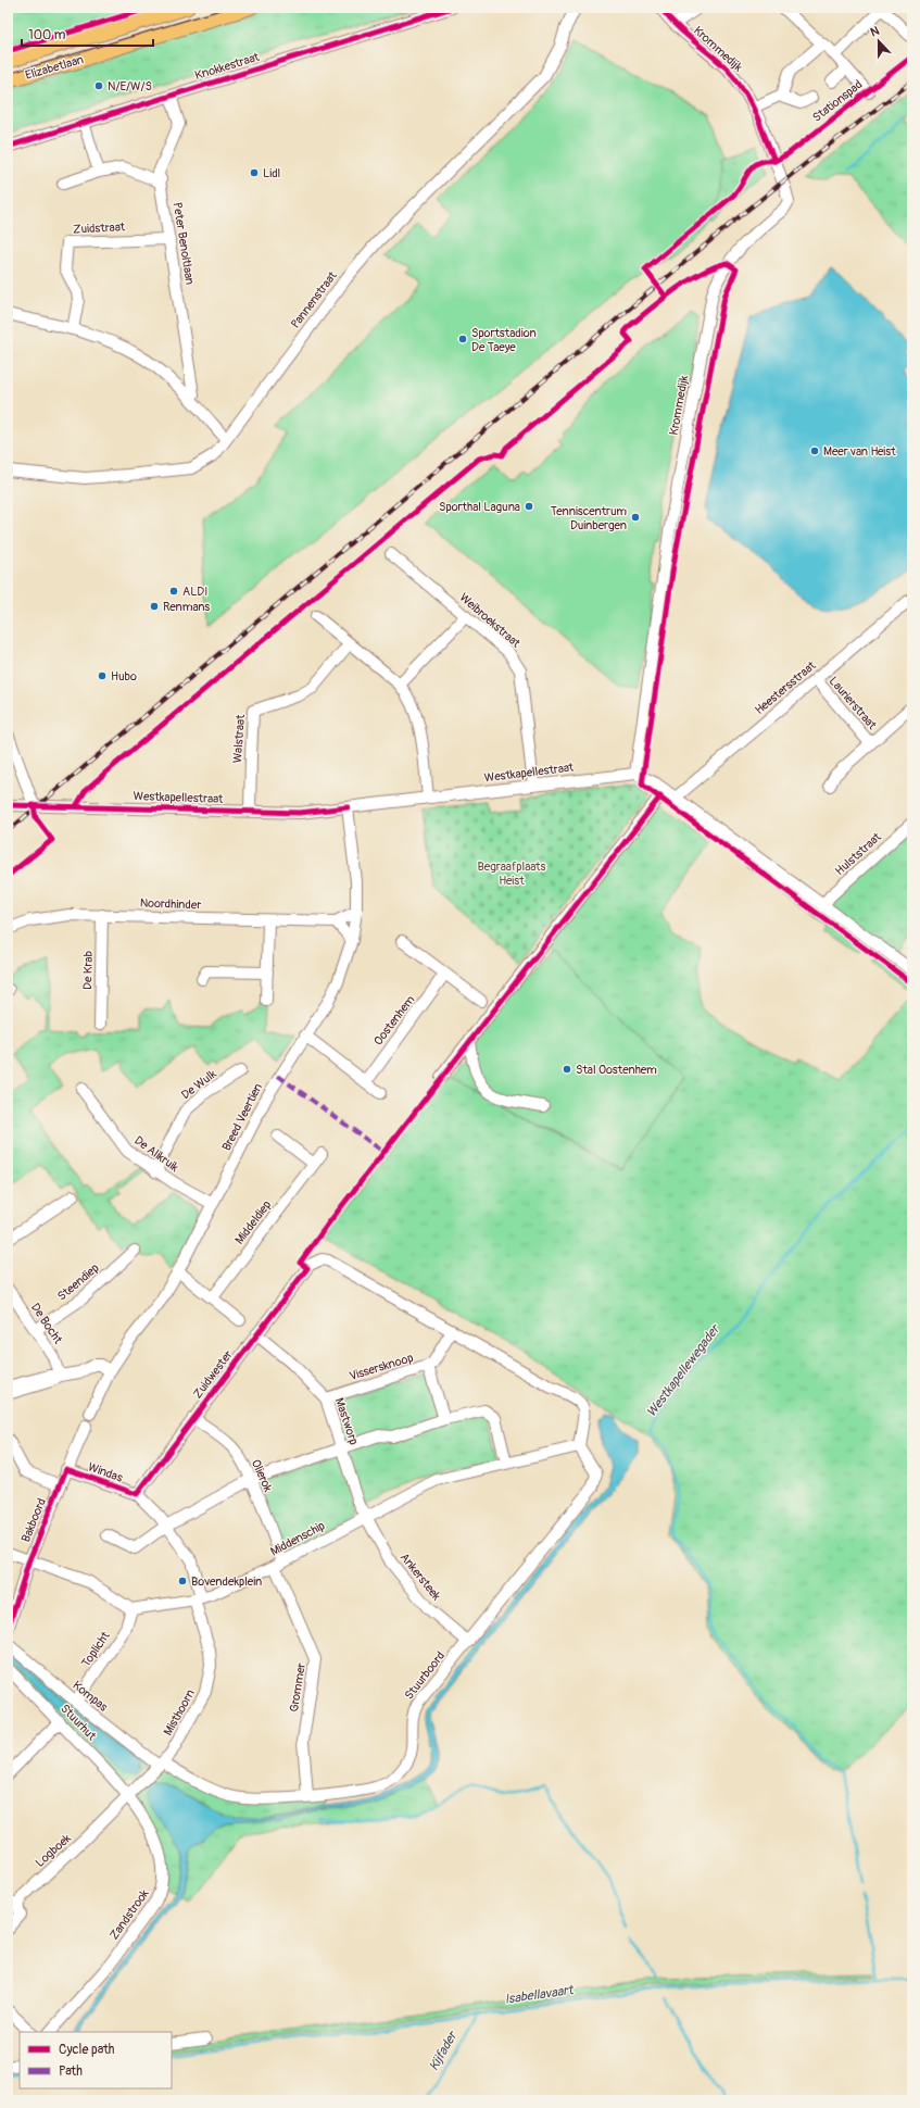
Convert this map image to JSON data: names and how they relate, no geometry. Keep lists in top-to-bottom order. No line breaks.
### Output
{"streets":{"main road":["Elizabetlaan"],"street":["Krommedijk","Knokkestraat","Zuidstraat","Peter Benoitlaan","Pannenstraat","Weibroekstraat","Heestersstraat","Laurierstraat","Walstraat","Westkapellestraat","Hulststraat","Noordhinder","De Krab","Oostenhem","De Wulk","Breed Veertien","De Alikruik","Middeldiep","Steendiep","De Bocht","Vissersknoop","Zuidwester","Mastworp","Windas","Olierok","Bakboord","Middenschip","Ankersteek","Toplicht","Stuurboord","Grommer","Kompas","Misthoorn","Stuurhut","Logboek","Zandstrook"],"cycle path":["Stationspad"]},"crossings":[["Krommedijk","Westkapellestraat"],["Knokkestraat","Peter Benoitlaan"],["Zuidstraat","Peter Benoitlaan"],["Weibroekstraat","Westkapellestraat"],["Heestersstraat","Laurierstraat"],["Walstraat","Westkapellestraat"],["Westkapellestraat","Breed Veertien"],["Noordhinder","De Krab"],["Noordhinder","Breed Veertien"],["De Wulk","De Alikruik"],["Breed Veertien","De Alikruik"],["Steendiep","De Bocht"],["Vissersknoop","Zuidwester"],["Vissersknoop","Mastworp"],["Zuidwester","Mastworp"],["Zuidwester","Windas"],["Zuidwester","Olierok"],["Zuidwester","Middenschip"],["Zuidwester","Stuurboord"],["Mastworp","Middenschip"],["Mastworp","Ankersteek"],["Windas","Bakboord"],["Windas","Middenschip"],["Windas","Misthoorn"],["Olierok","Middenschip"],["Olierok","Grommer"],["Middenschip","Ankersteek"],["Middenschip","Toplicht"],["Middenschip","Stuurboord"],["Middenschip","Grommer"],["Middenschip","Misthoorn"],["Ankersteek","Stuurboord"],["Toplicht","Kompas"],["Stuurboord","Grommer"],["Stuurboord","Kompas"],["Stuurboord","Misthoorn"],["Kompas","Misthoorn"],["Misthoorn","Stuurhut"],["Misthoorn","Logboek"],["Misthoorn","Zandstrook"],["Stuurhut","Logboek"],["Stuurhut","Zandstrook"],["Logboek","Zandstrook"]],"water":["Westkapellewegader","Isabellavaart","Kijfader"],"parks":["Begraafplaats Heist"],"places":["N/E/W/S","Lidl","Sportstadion De Taeye","Meer van Heist","Sporthal Laguna","Tenniscentrum Duinbergen","ALDI","Renmans","Hubo","Stal Oostenhem","Bovendekplein"],"legend":["Cycle path","Path"],"scale_bar":"100 m","north":"top"}
